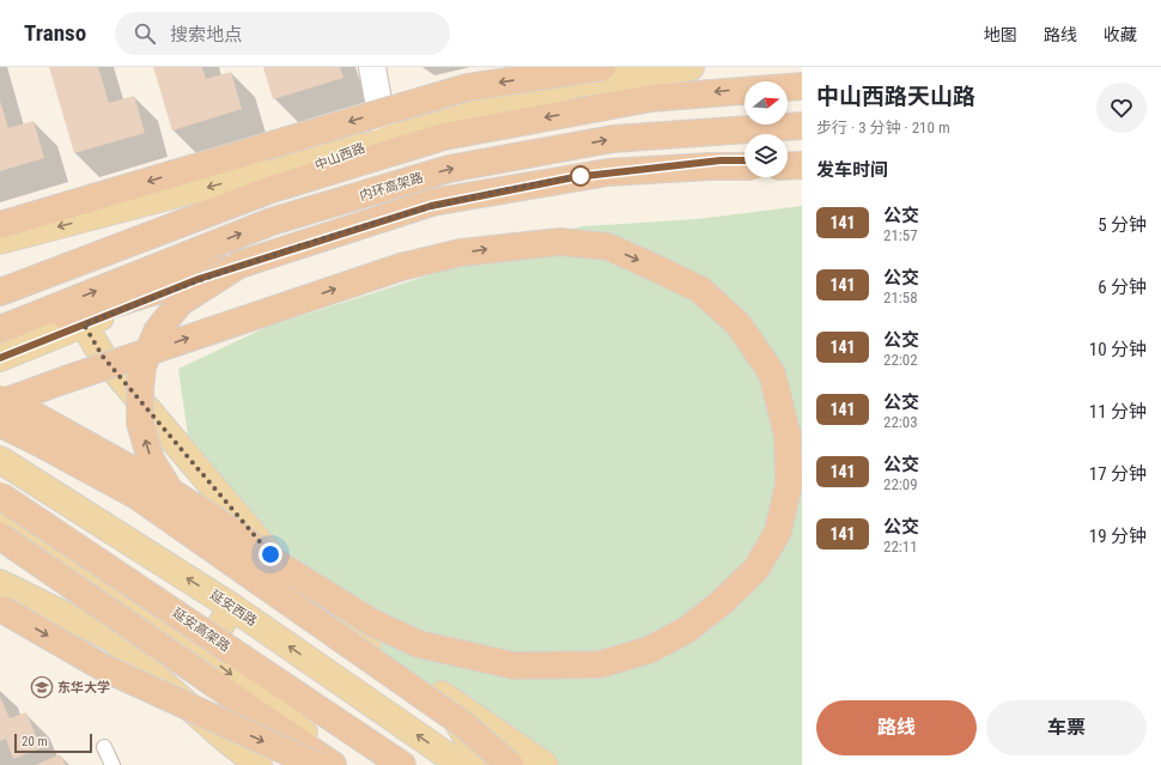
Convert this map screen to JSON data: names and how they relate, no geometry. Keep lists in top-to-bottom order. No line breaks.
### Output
{"streets":{"highway":["内环高架路","延安高架路"],"main road":["中山西路","延安西路"]},"places":{"school or university":["东华大学"]},"lines":["bus line 141"],"scale_bar":"20 m","north":"right","page":{"header":"Transo","search":"搜索地点","nav":["地图","路线","收藏"],"heading":[["中山西路天山路","步行 · 3 分钟 · 210 m"],"发车时间"],"list":[{"mark":"141","name":"公交","note":"21:57","value":"5 分钟"},{"mark":"141","name":"公交","note":"21:58","value":"6 分钟"},{"mark":"141","name":"公交","note":"22:02","value":"10 分钟"},{"mark":"141","name":"公交","note":"22:03","value":"11 分钟"},{"mark":"141","name":"公交","note":"22:09","value":"17 分钟"},{"mark":"141","name":"公交","note":"22:11","value":"19 分钟"}],"buttons":["路线","车票"],"scale":"20 m"}}
